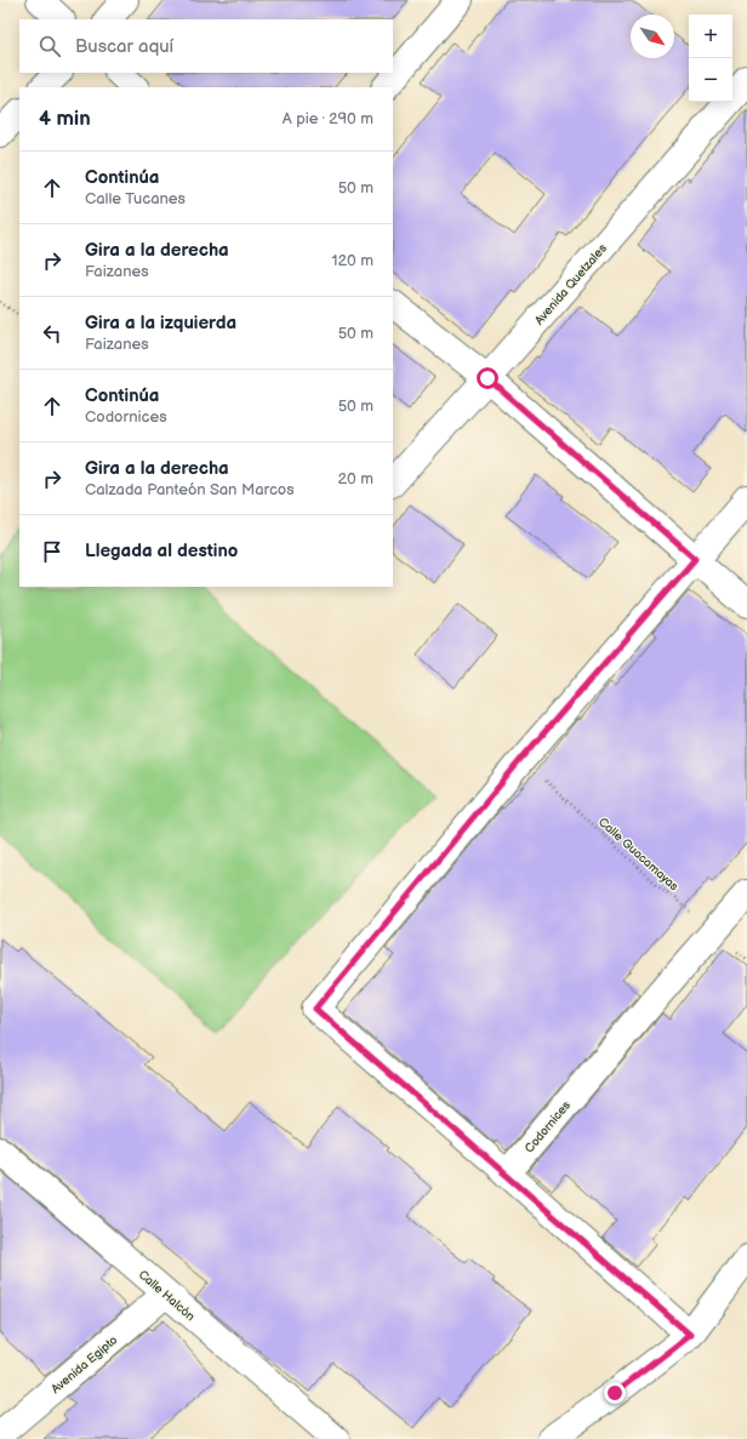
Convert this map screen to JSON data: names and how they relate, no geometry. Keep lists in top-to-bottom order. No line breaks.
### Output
{"streets":{"street":["Avenida Quetzales","Codornices","Calle Halcón","Avenida Egipto"],"path":["Calle Guacamayas"]},"crossings":[["Calle Guacamayas","Codornices"],["Calle Halcón","Avenida Egipto"]],"north":"bottom right","page":{"map_buttons":["+","−"],"search":"Buscar aquí","heading":["4 min","A pie · 290 m"],"list":[["Continúa","Calle Tucanes","50 m"],["Gira a la derecha","Faizanes","120 m"],["Gira a la izquierda","Faizanes","50 m"],["Continúa","Codornices","50 m"],["Gira a la derecha","Calzada Panteón San Marcos","20 m"],"Llegada al destino"]}}
